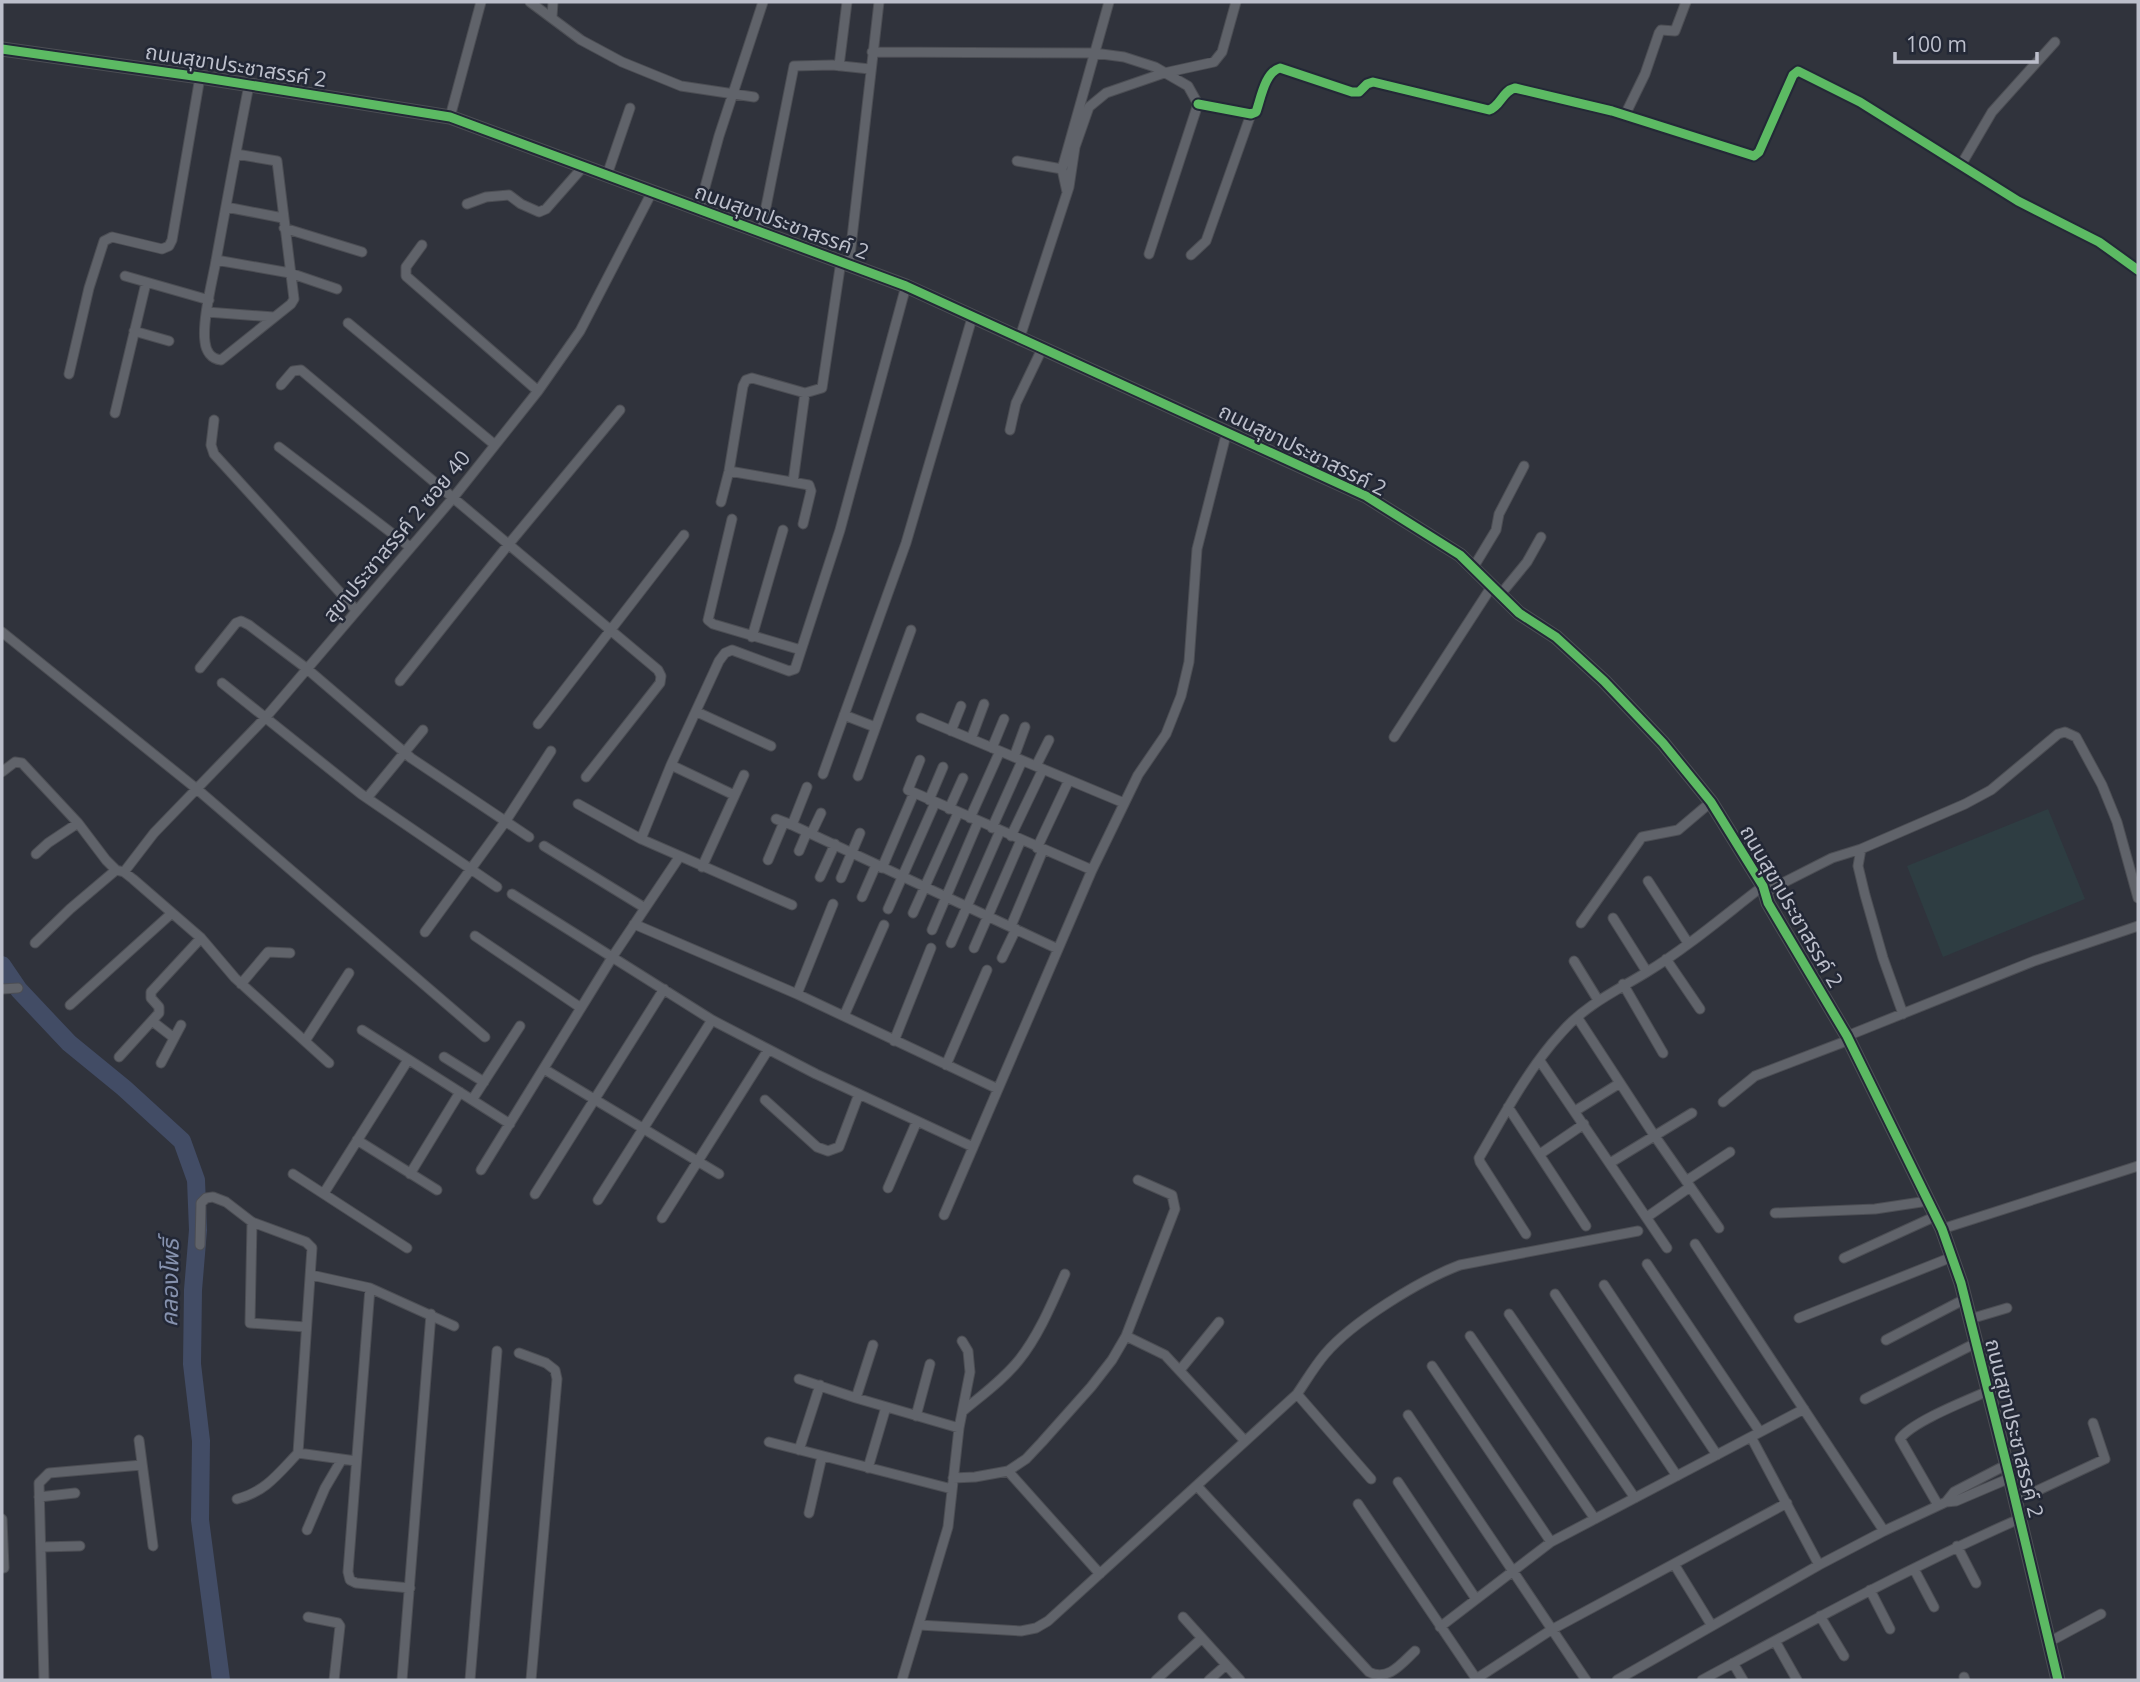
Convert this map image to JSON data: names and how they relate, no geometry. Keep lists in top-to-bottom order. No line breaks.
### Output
{"streets":{"street":["ถนนสุขาประชาสรรค์ 2","สุขาประชาสรรค์ 2 ซอย 40"]},"crossings":[["ถนนสุขาประชาสรรค์ 2","สุขาประชาสรรค์ 2 ซอย 40"]],"water":["คลองโพธิ์"],"scale_bar":"100 m"}
